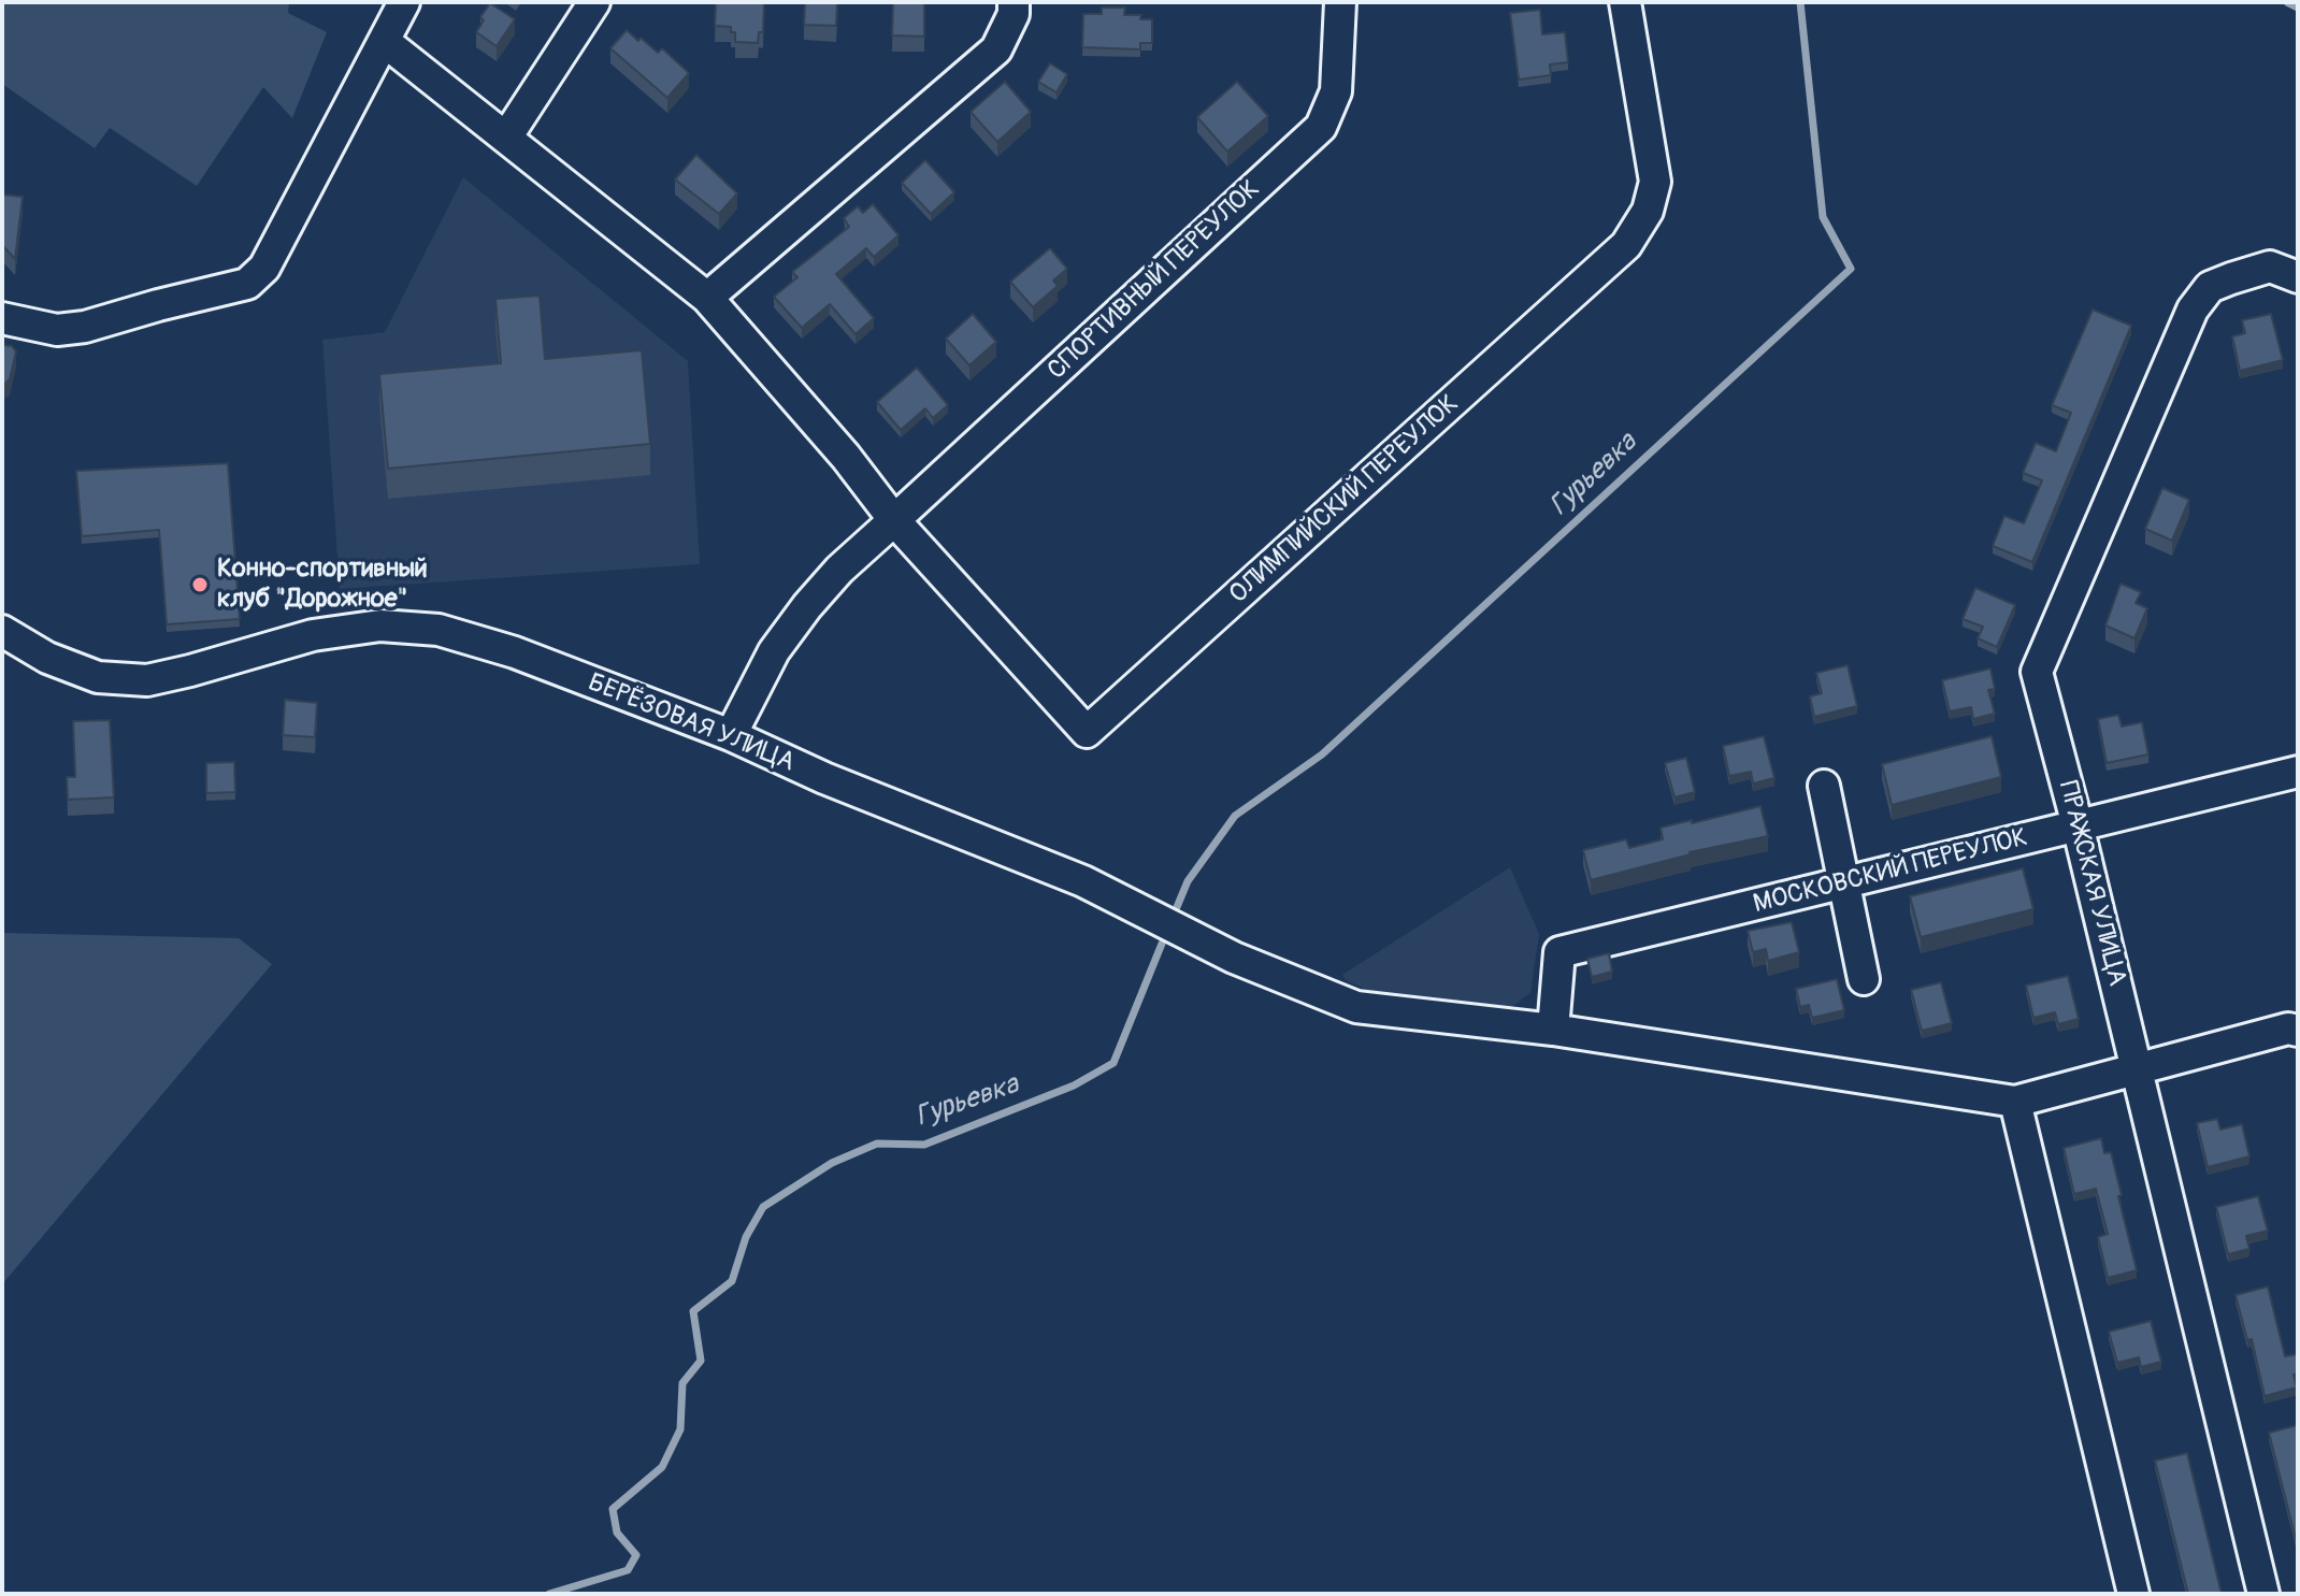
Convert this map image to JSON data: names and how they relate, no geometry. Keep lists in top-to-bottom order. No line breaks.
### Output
{"streets":{"street":["СПОРТИВНЫЙ ПЕРЕУЛОК","ОЛИМПИЙСКИЙ ПЕРЕУЛОК","БЕРЁЗОВАЯ УЛИЦА","МОСКОВСКИЙ ПЕРЕУЛОК","ПРАЖСКАЯ УЛИЦА"]},"crossings":[["СПОРТИВНЫЙ ПЕРЕУЛОК","ОЛИМПИЙСКИЙ ПЕРЕУЛОК"],["СПОРТИВНЫЙ ПЕРЕУЛОК","БЕРЁЗОВАЯ УЛИЦА"],["БЕРЁЗОВАЯ УЛИЦА","МОСКОВСКИЙ ПЕРЕУЛОК"],["МОСКОВСКИЙ ПЕРЕУЛОК","ПРАЖСКАЯ УЛИЦА"]],"water":["Гурьевка"],"places":["Конно-спортивный клуб \"Дорожное\""]}
